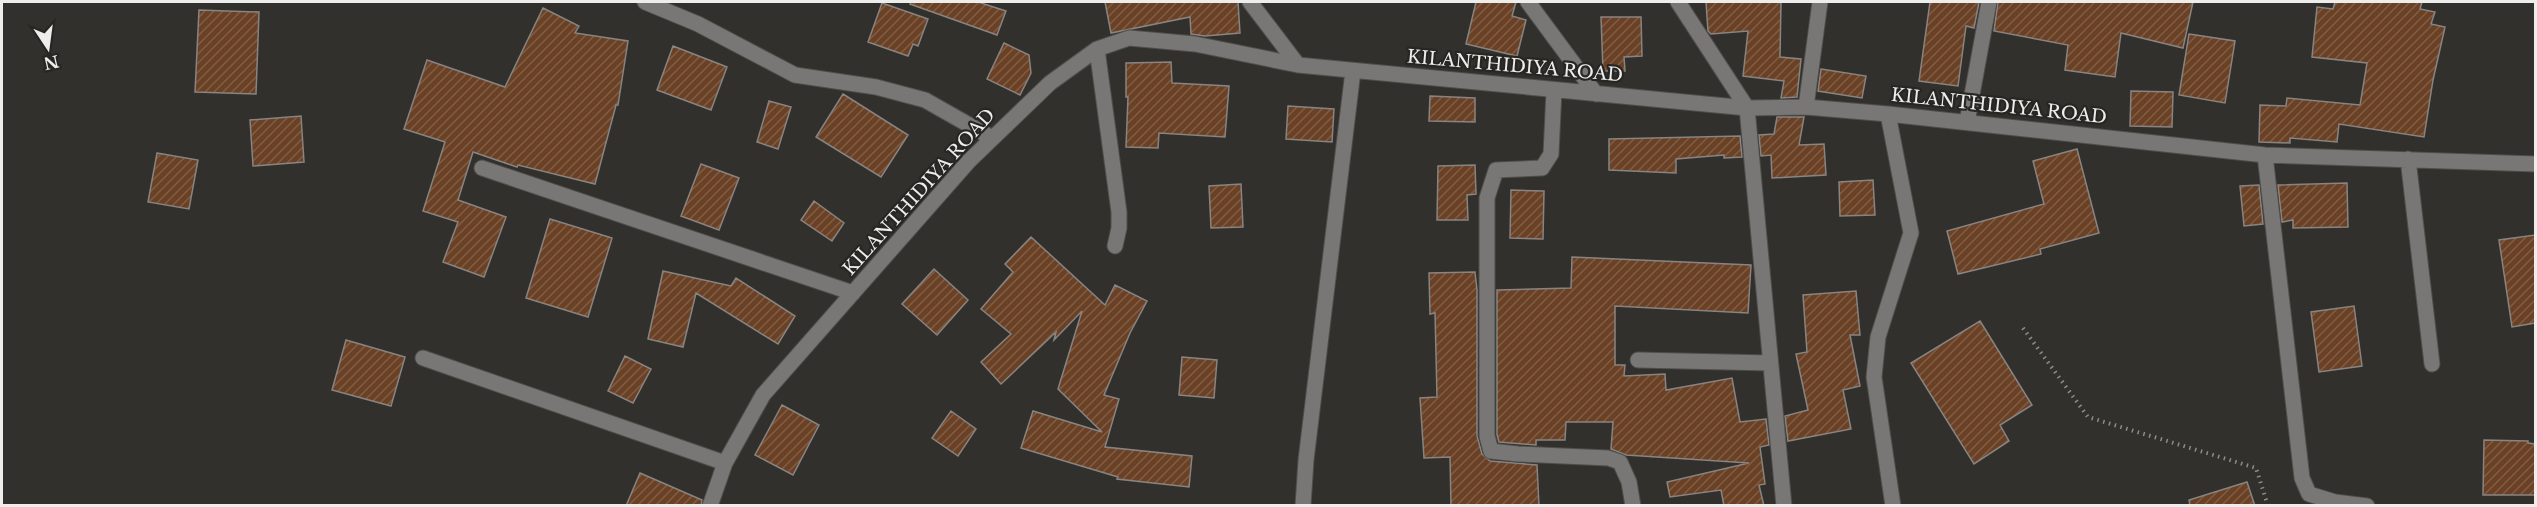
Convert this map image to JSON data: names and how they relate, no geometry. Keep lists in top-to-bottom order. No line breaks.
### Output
{"streets":{"street":["KILANTHIDIYA ROAD"]},"north":"bottom"}
